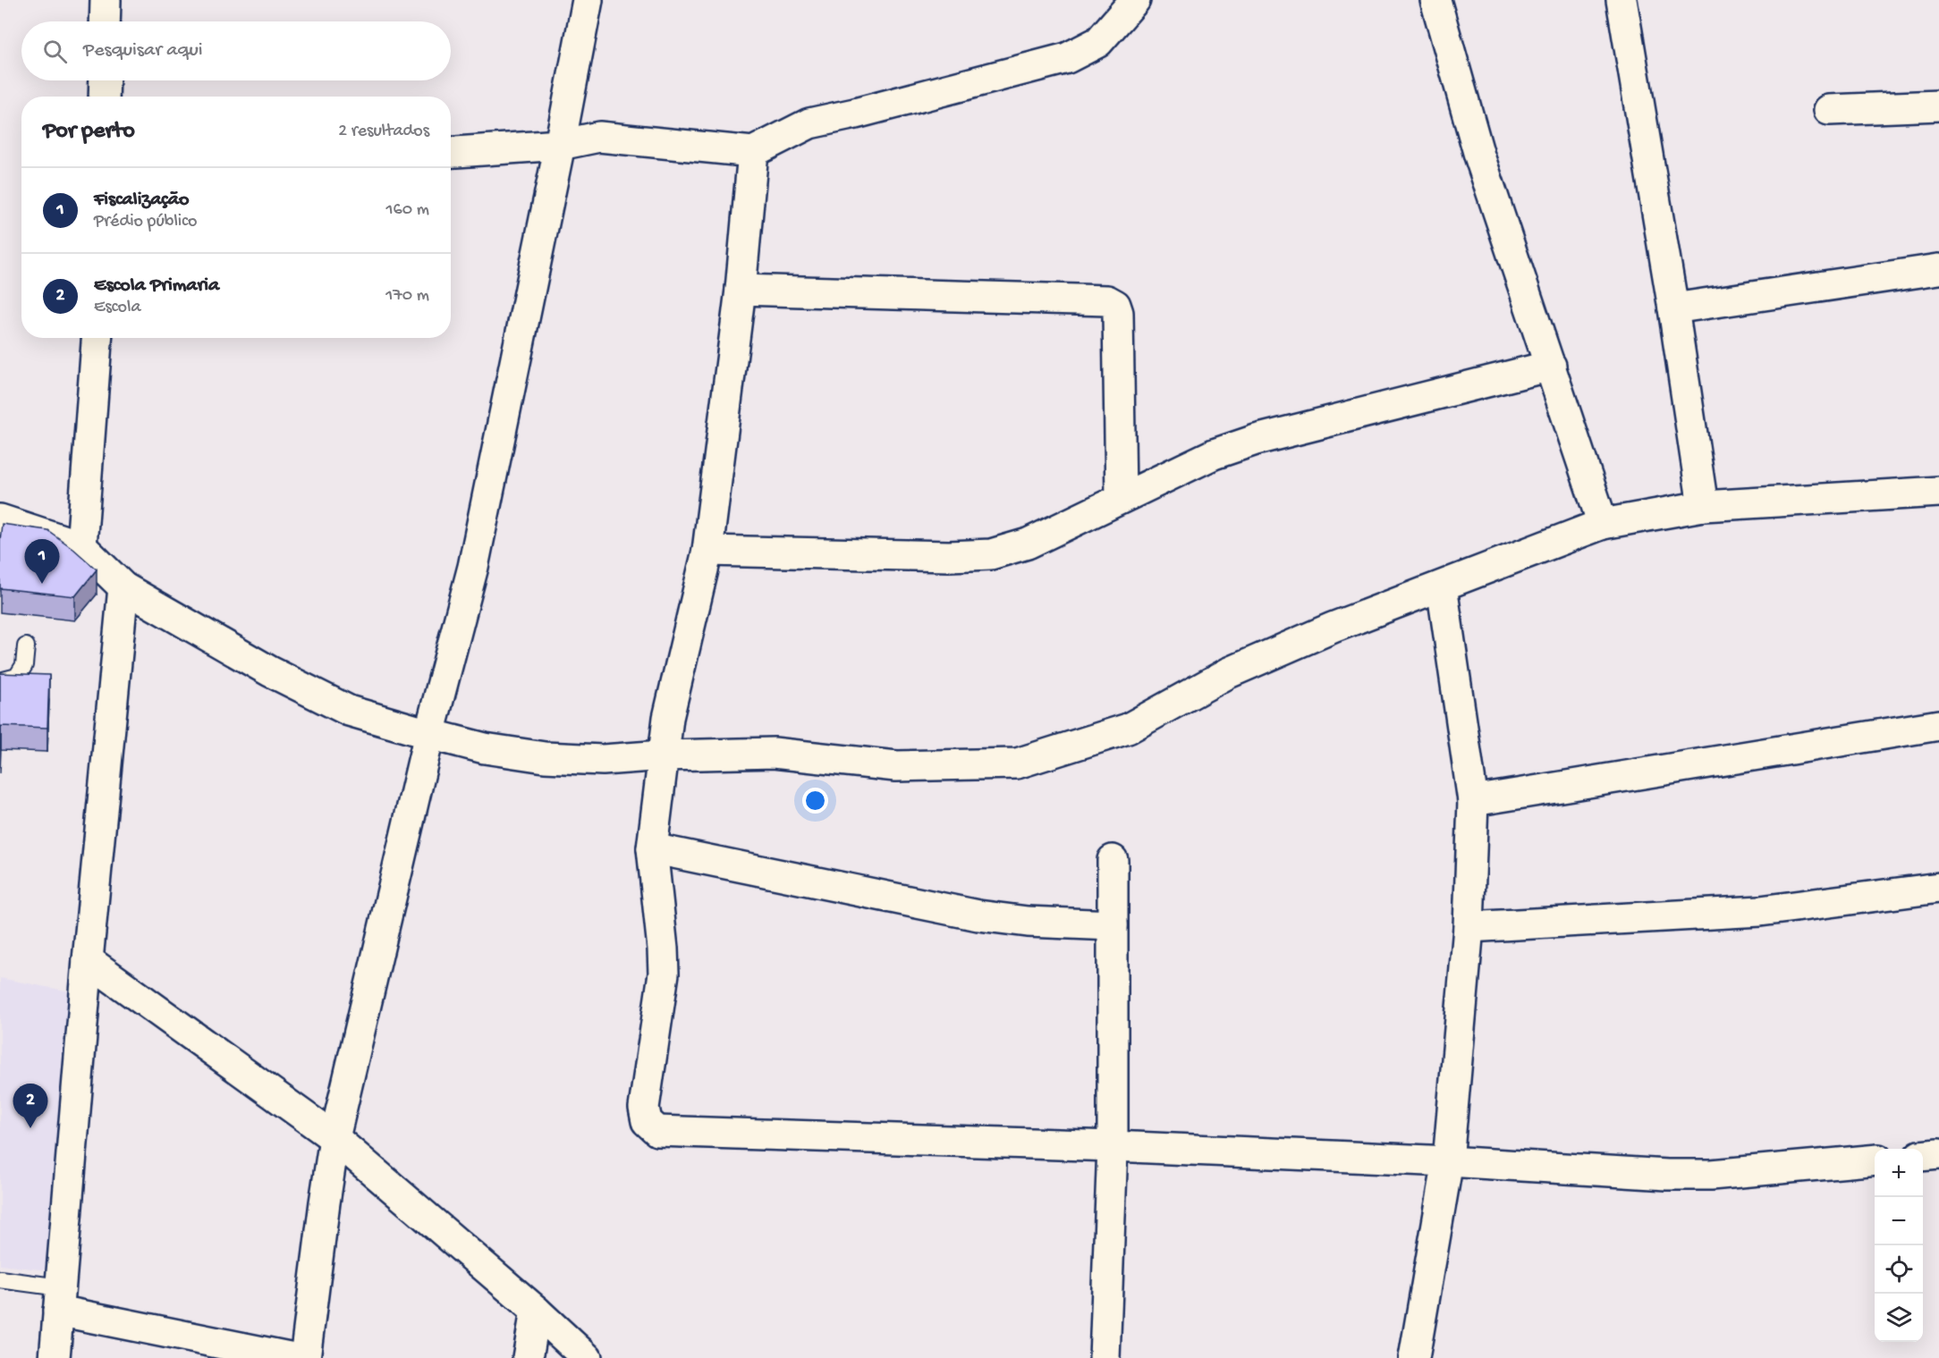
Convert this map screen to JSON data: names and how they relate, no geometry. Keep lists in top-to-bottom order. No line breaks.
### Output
{"page":{"search":"Pesquisar aqui","heading":["Por perto","2 resultados"],"list":[{"mark":"1","name":"Fiscalização","note":"Prédio público","value":"160 m"},{"mark":"2","name":"Escola Primaria","note":"Escola","value":"170 m"}],"pins":["1","2"],"map_buttons":["+","−"]}}
